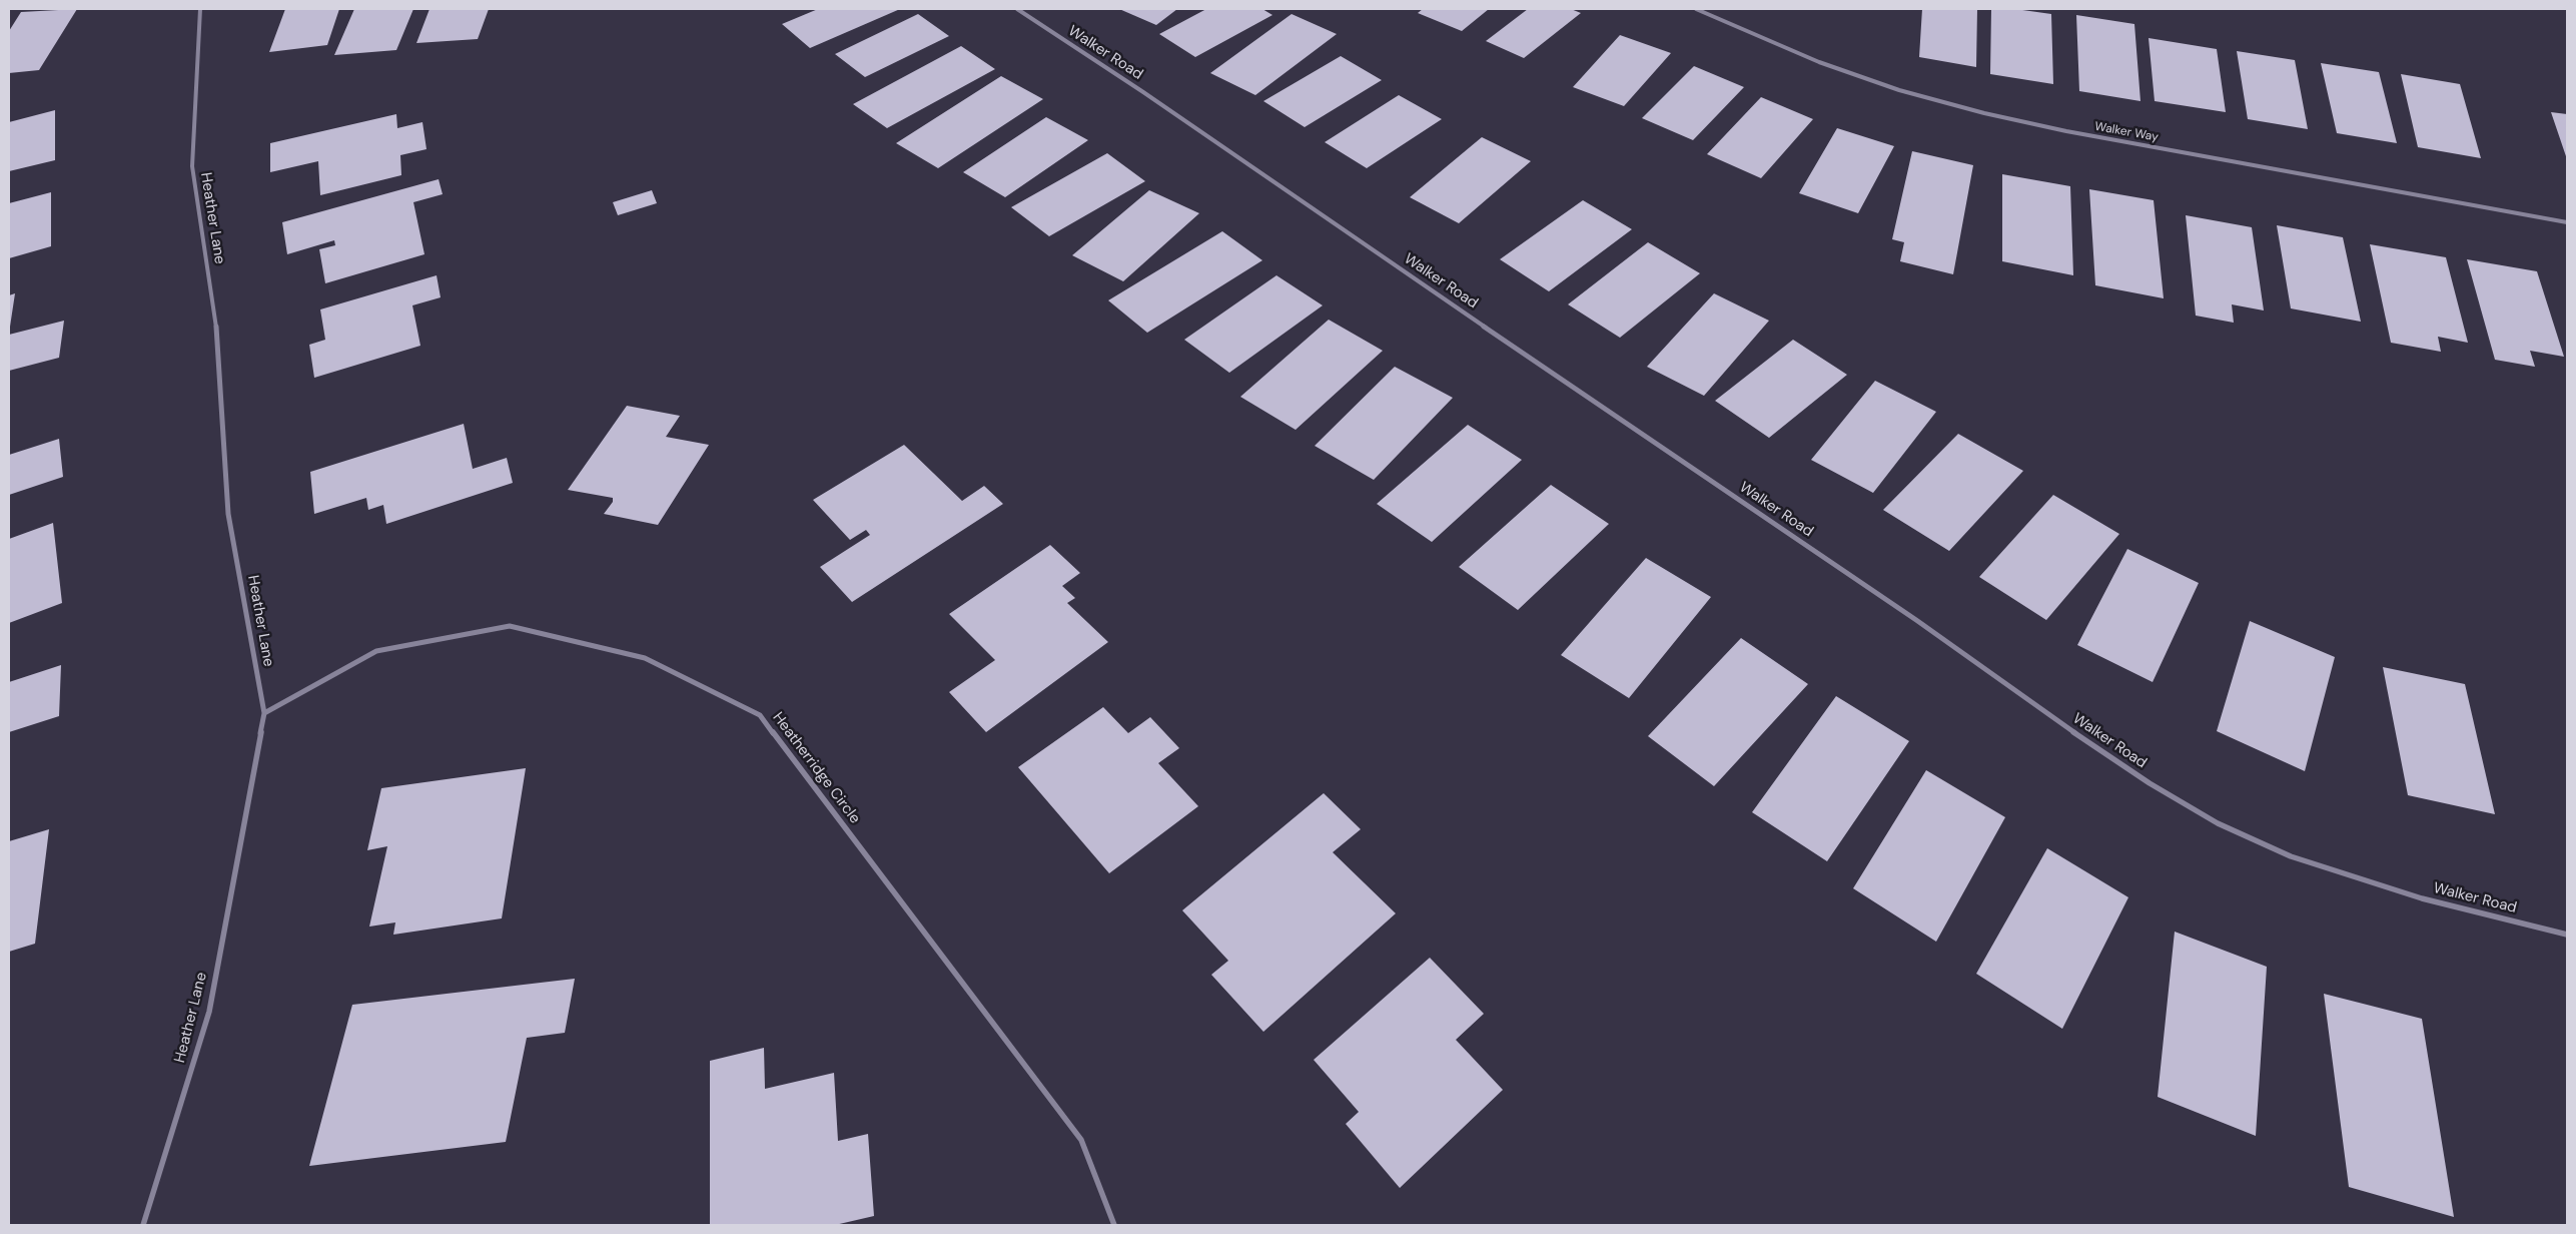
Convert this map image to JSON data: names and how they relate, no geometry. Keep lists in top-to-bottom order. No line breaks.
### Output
{"streets":{"street":["Walker Road","Walker Way","Heather Lane","Heatherridge Circle"]},"crossings":[["Heather Lane","Heatherridge Circle"]]}
